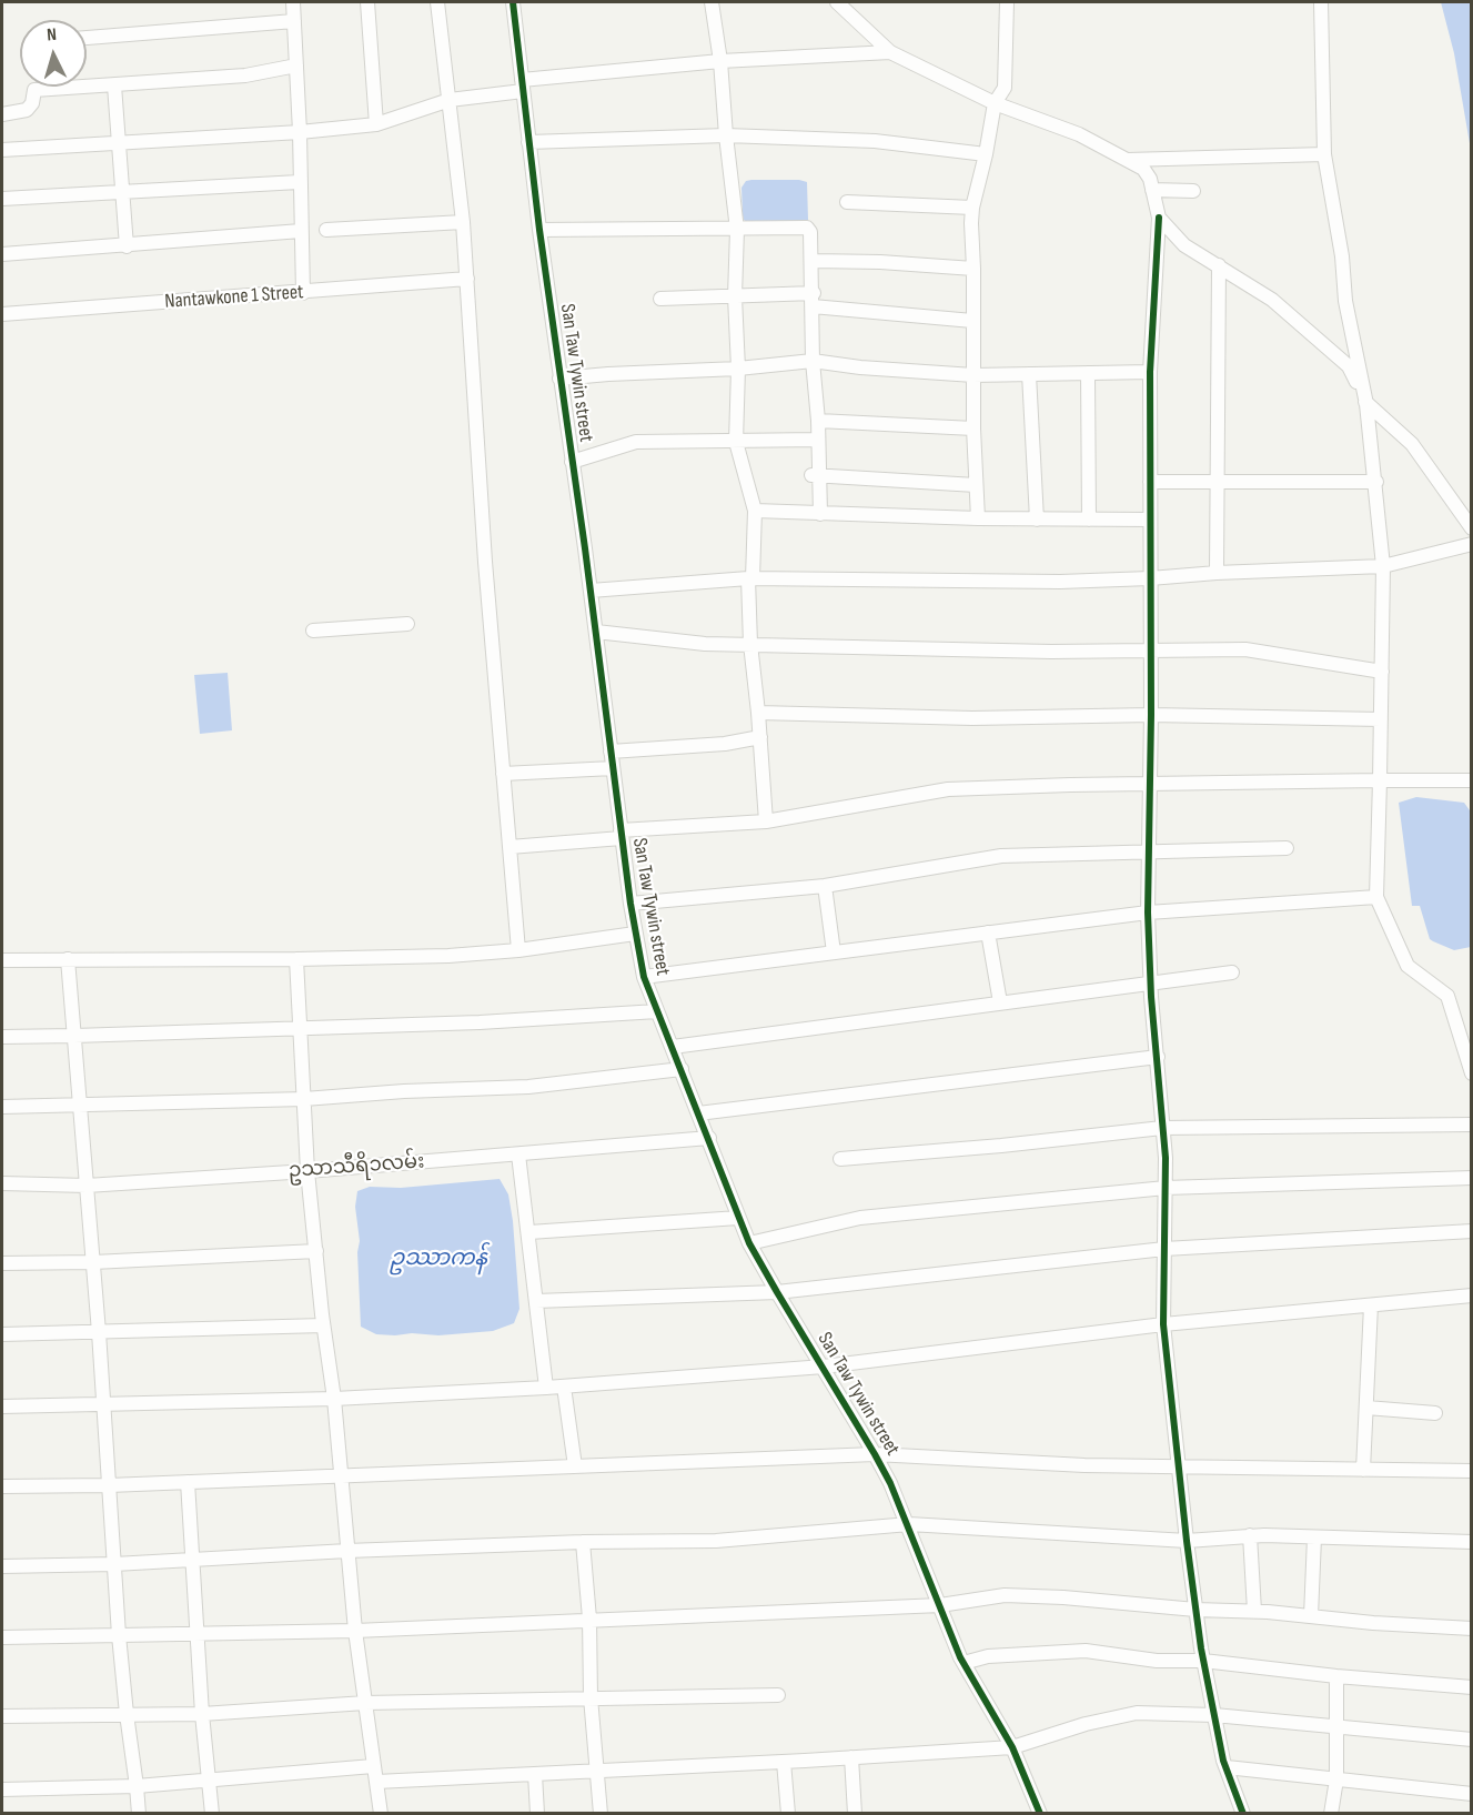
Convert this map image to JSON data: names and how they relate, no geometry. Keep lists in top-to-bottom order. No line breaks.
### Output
{"streets":{"street":["Nantawkone 1 Street","San Taw Tywin street","ဥသာသီရိ၁လမ်း"]},"crossings":[["San Taw Tywin street","ဥသာသီရိ၁လမ်း"]],"water":["ဥဿာကန်"],"north":"top"}
